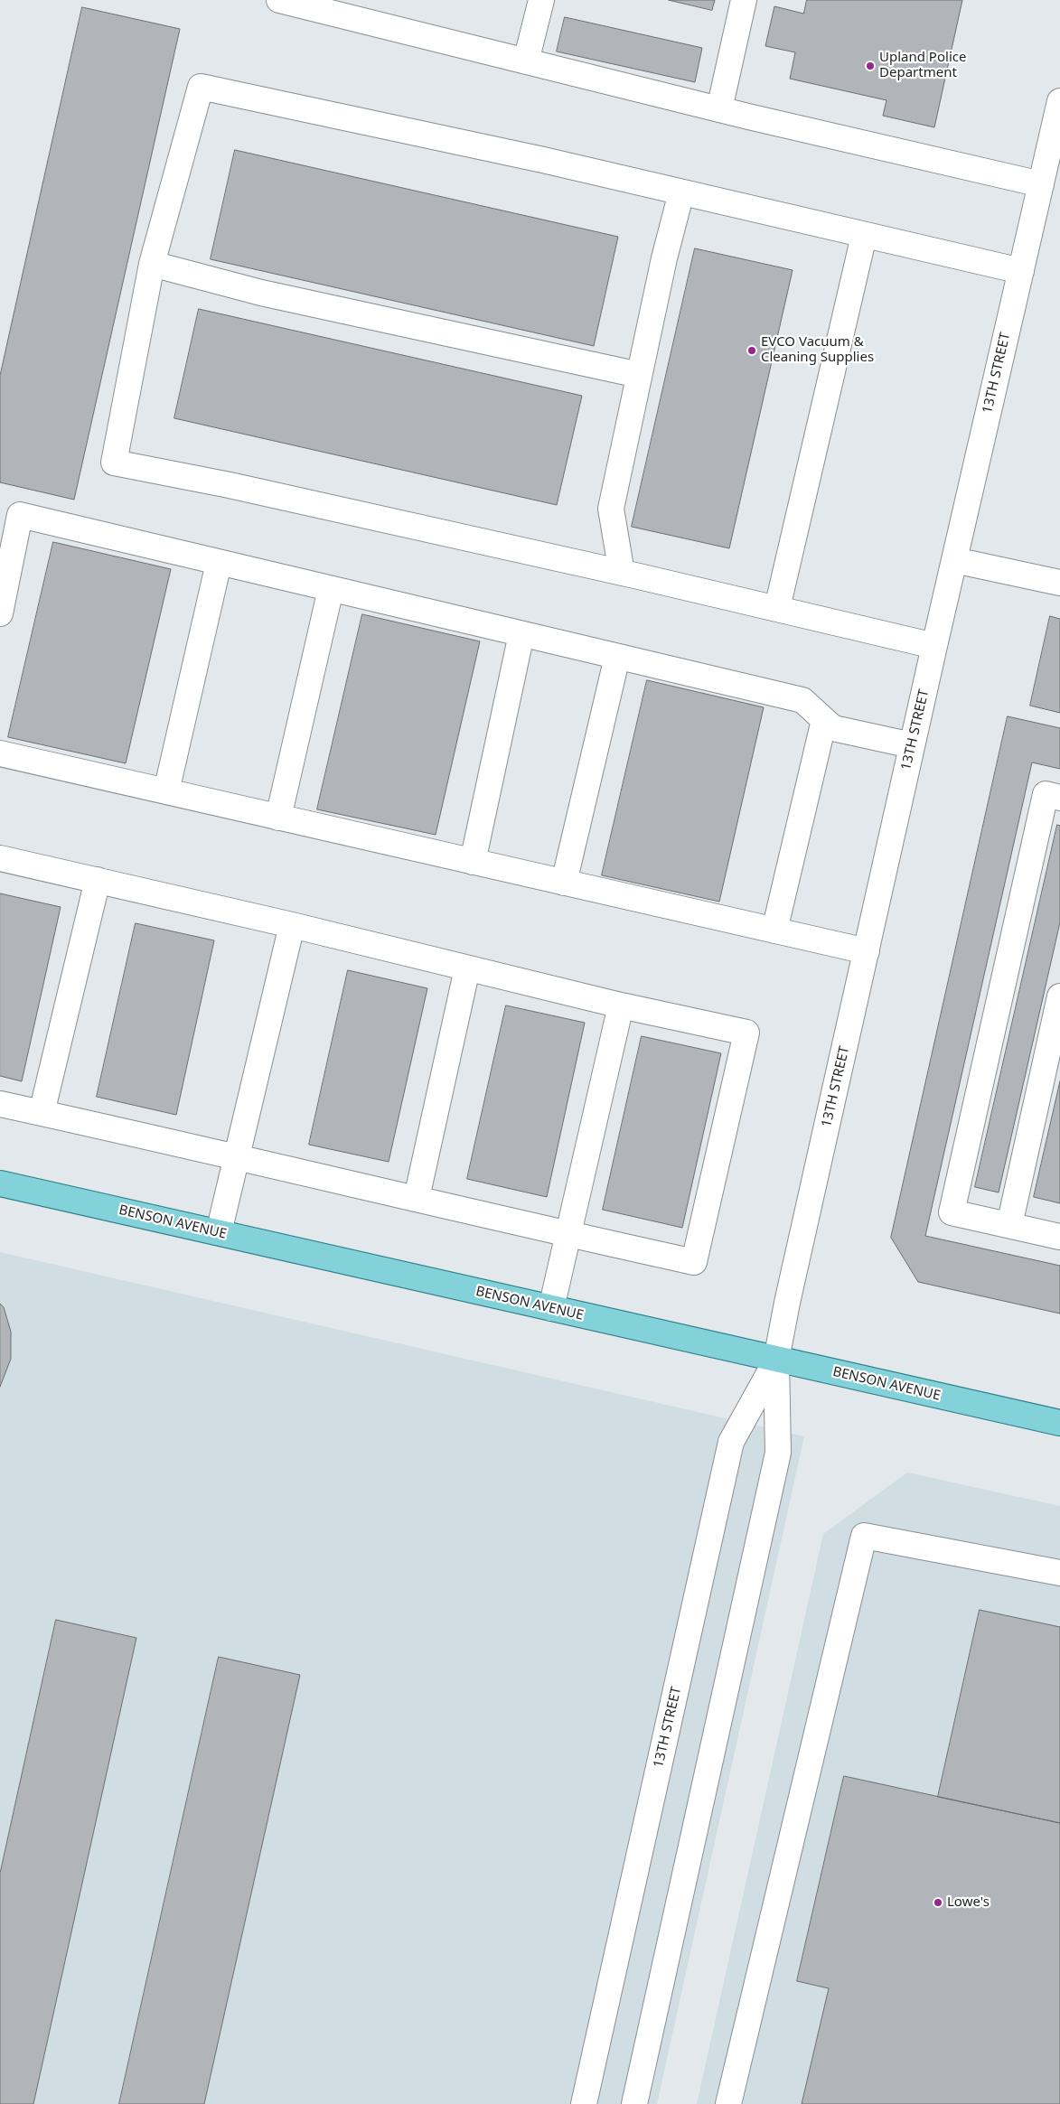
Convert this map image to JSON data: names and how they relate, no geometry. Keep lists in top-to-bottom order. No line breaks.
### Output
{"streets":{"main road":["BENSON AVENUE"],"street":["13TH STREET"]},"crossings":[["13TH STREET","BENSON AVENUE"]],"places":["Upland Police Department","EVCO Vacuum & Cleaning Supplies","Lowe's"]}
